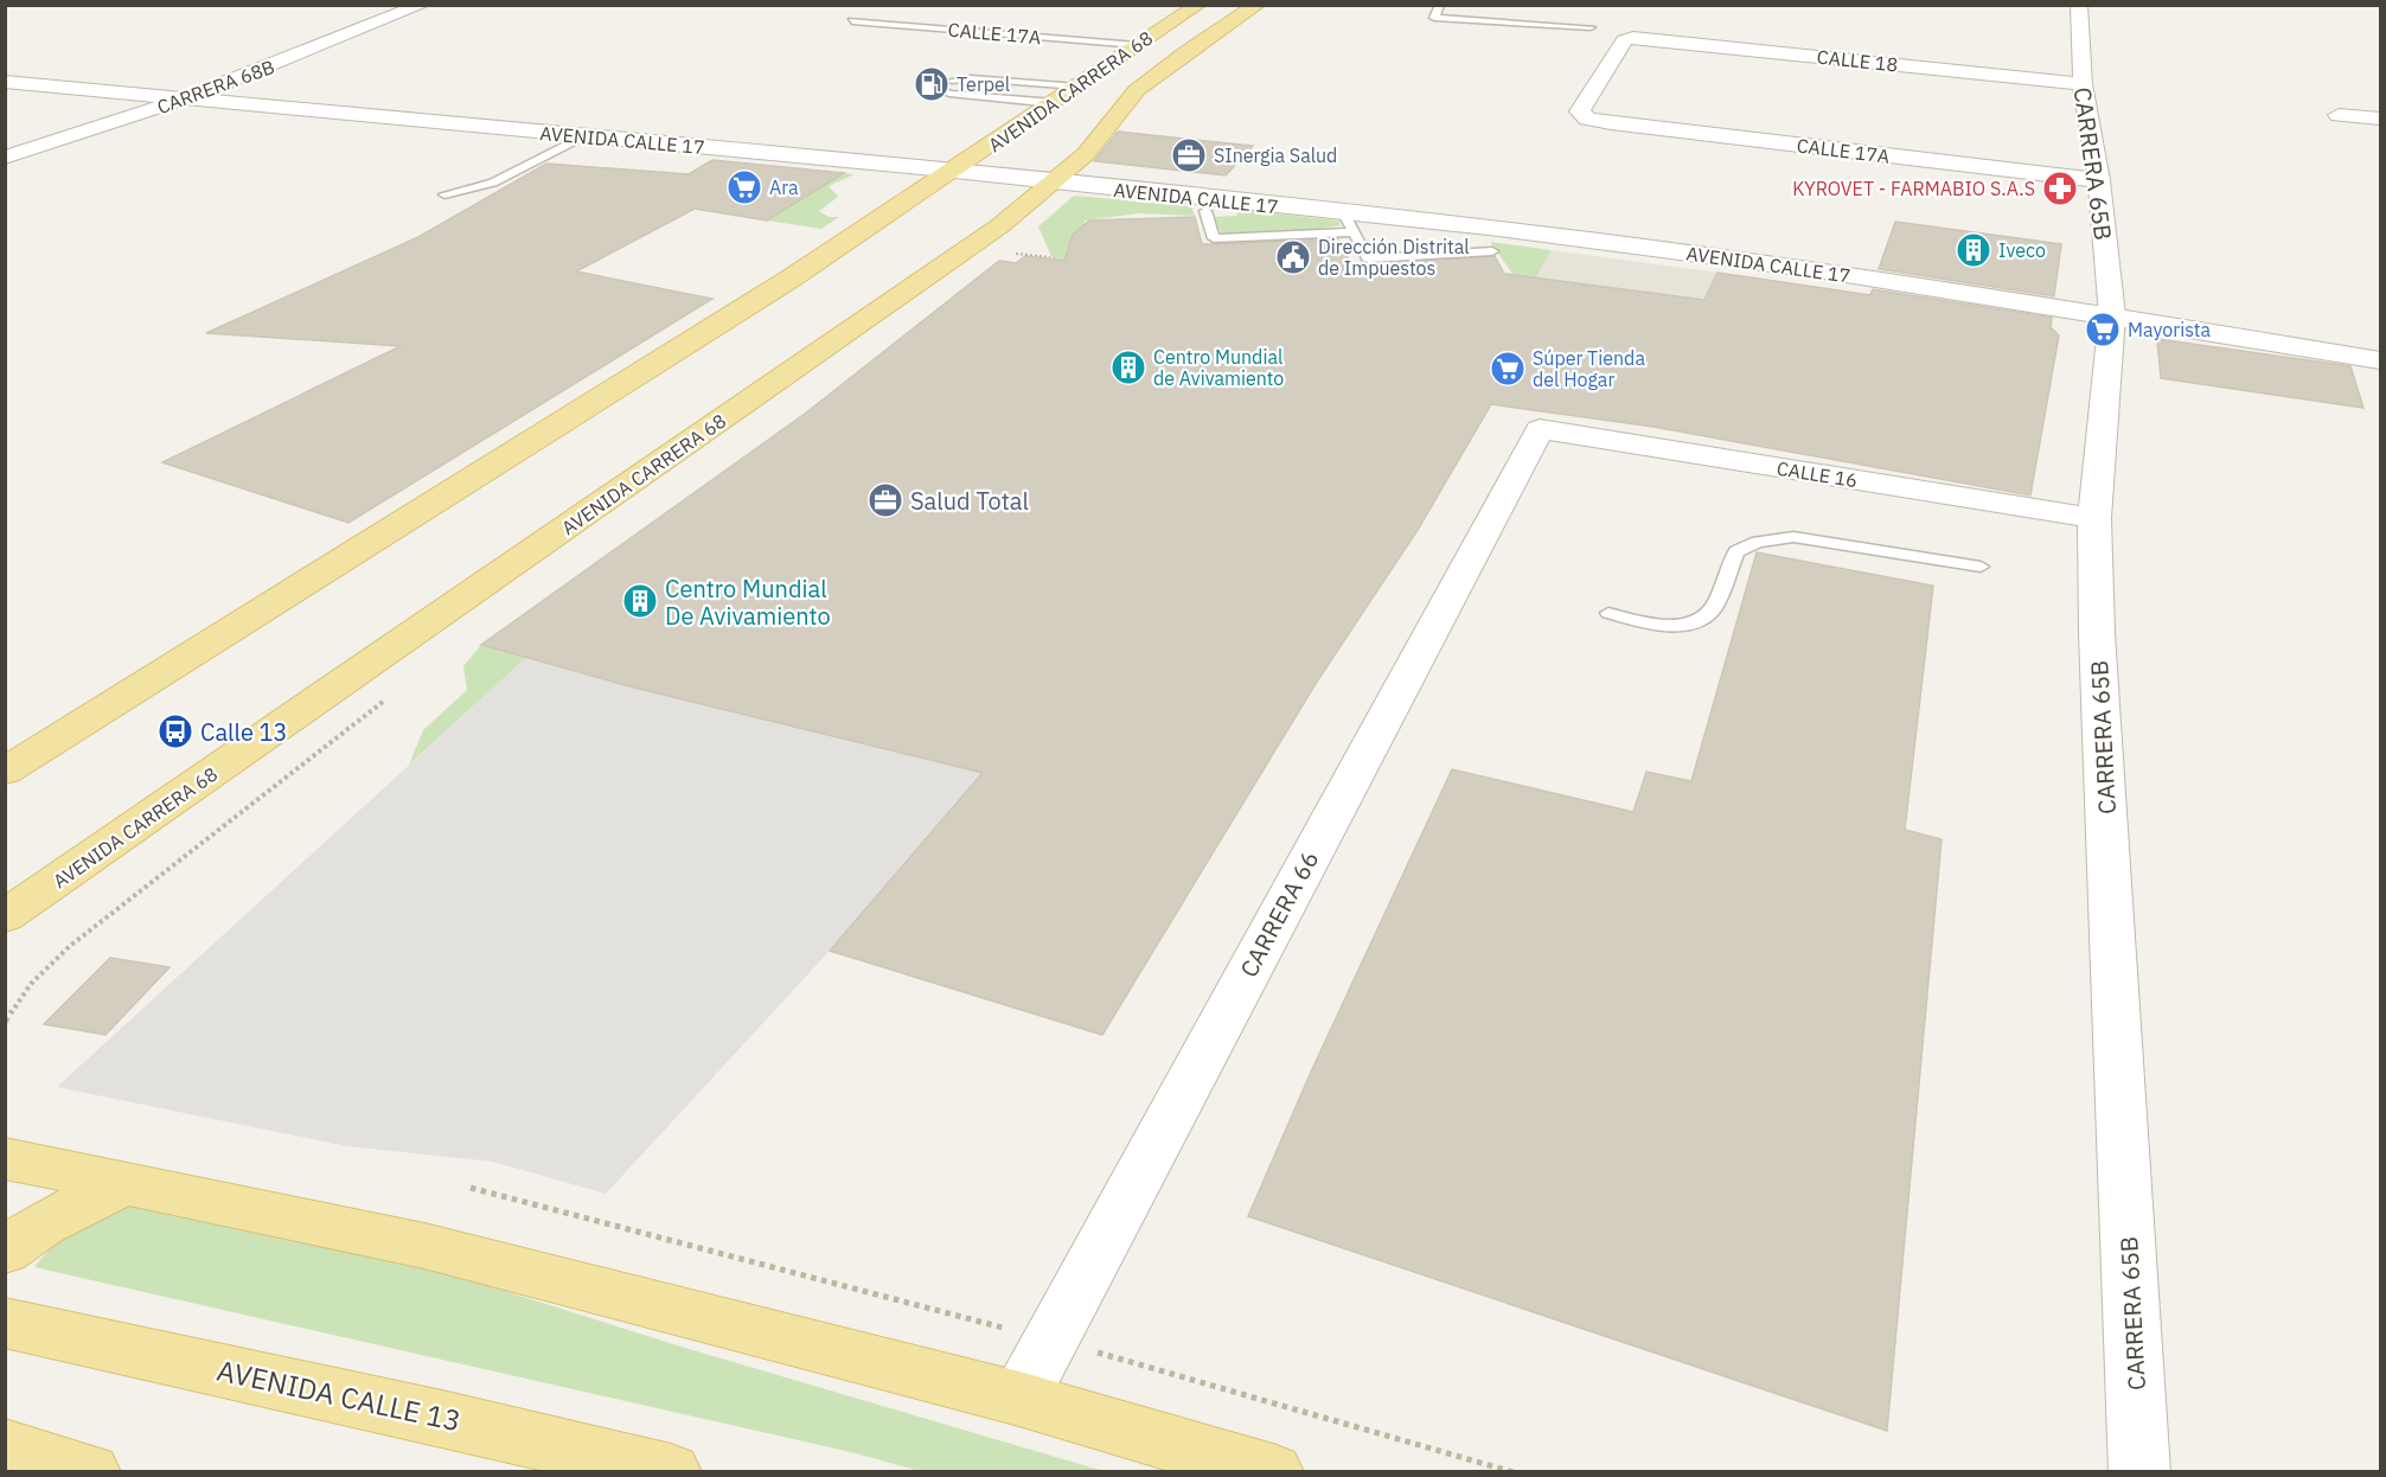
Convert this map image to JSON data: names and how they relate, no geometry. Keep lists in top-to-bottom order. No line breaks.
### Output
{"streets":{"main road":["AVENIDA CARRERA 68","AVENIDA CALLE 13"],"street":["CALLE 17A","CALLE 18","CARRERA 68B","AVENIDA CALLE 17","CARRERA 65B","CALLE 16","CARRERA 66"]},"crossings":[["CALLE 17A","CALLE 18"],["CALLE 17A","AVENIDA CARRERA 68"],["CALLE 17A","CARRERA 65B"],["CALLE 18","CARRERA 65B"],["CARRERA 68B","AVENIDA CALLE 17"],["AVENIDA CARRERA 68","AVENIDA CALLE 17"],["AVENIDA CALLE 17","CARRERA 65B"],["CARRERA 65B","CALLE 16"],["CALLE 16","CARRERA 66"]],"places":{"fuel station":["Terpel"],"office":["SInergia Salud","Salud Total"],"supermarket":["Ara","Mayorista","Súper Tienda del Hogar"],"pharmacy":["KYROVET - FARMABIO S.A.S"],"building":["Iveco","Centro Mundial de Avivamiento","Centro Mundial De Avivamiento"],"public building":["Dirección Distrital de Impuestos"],"bus stop":["Calle 13"]}}
